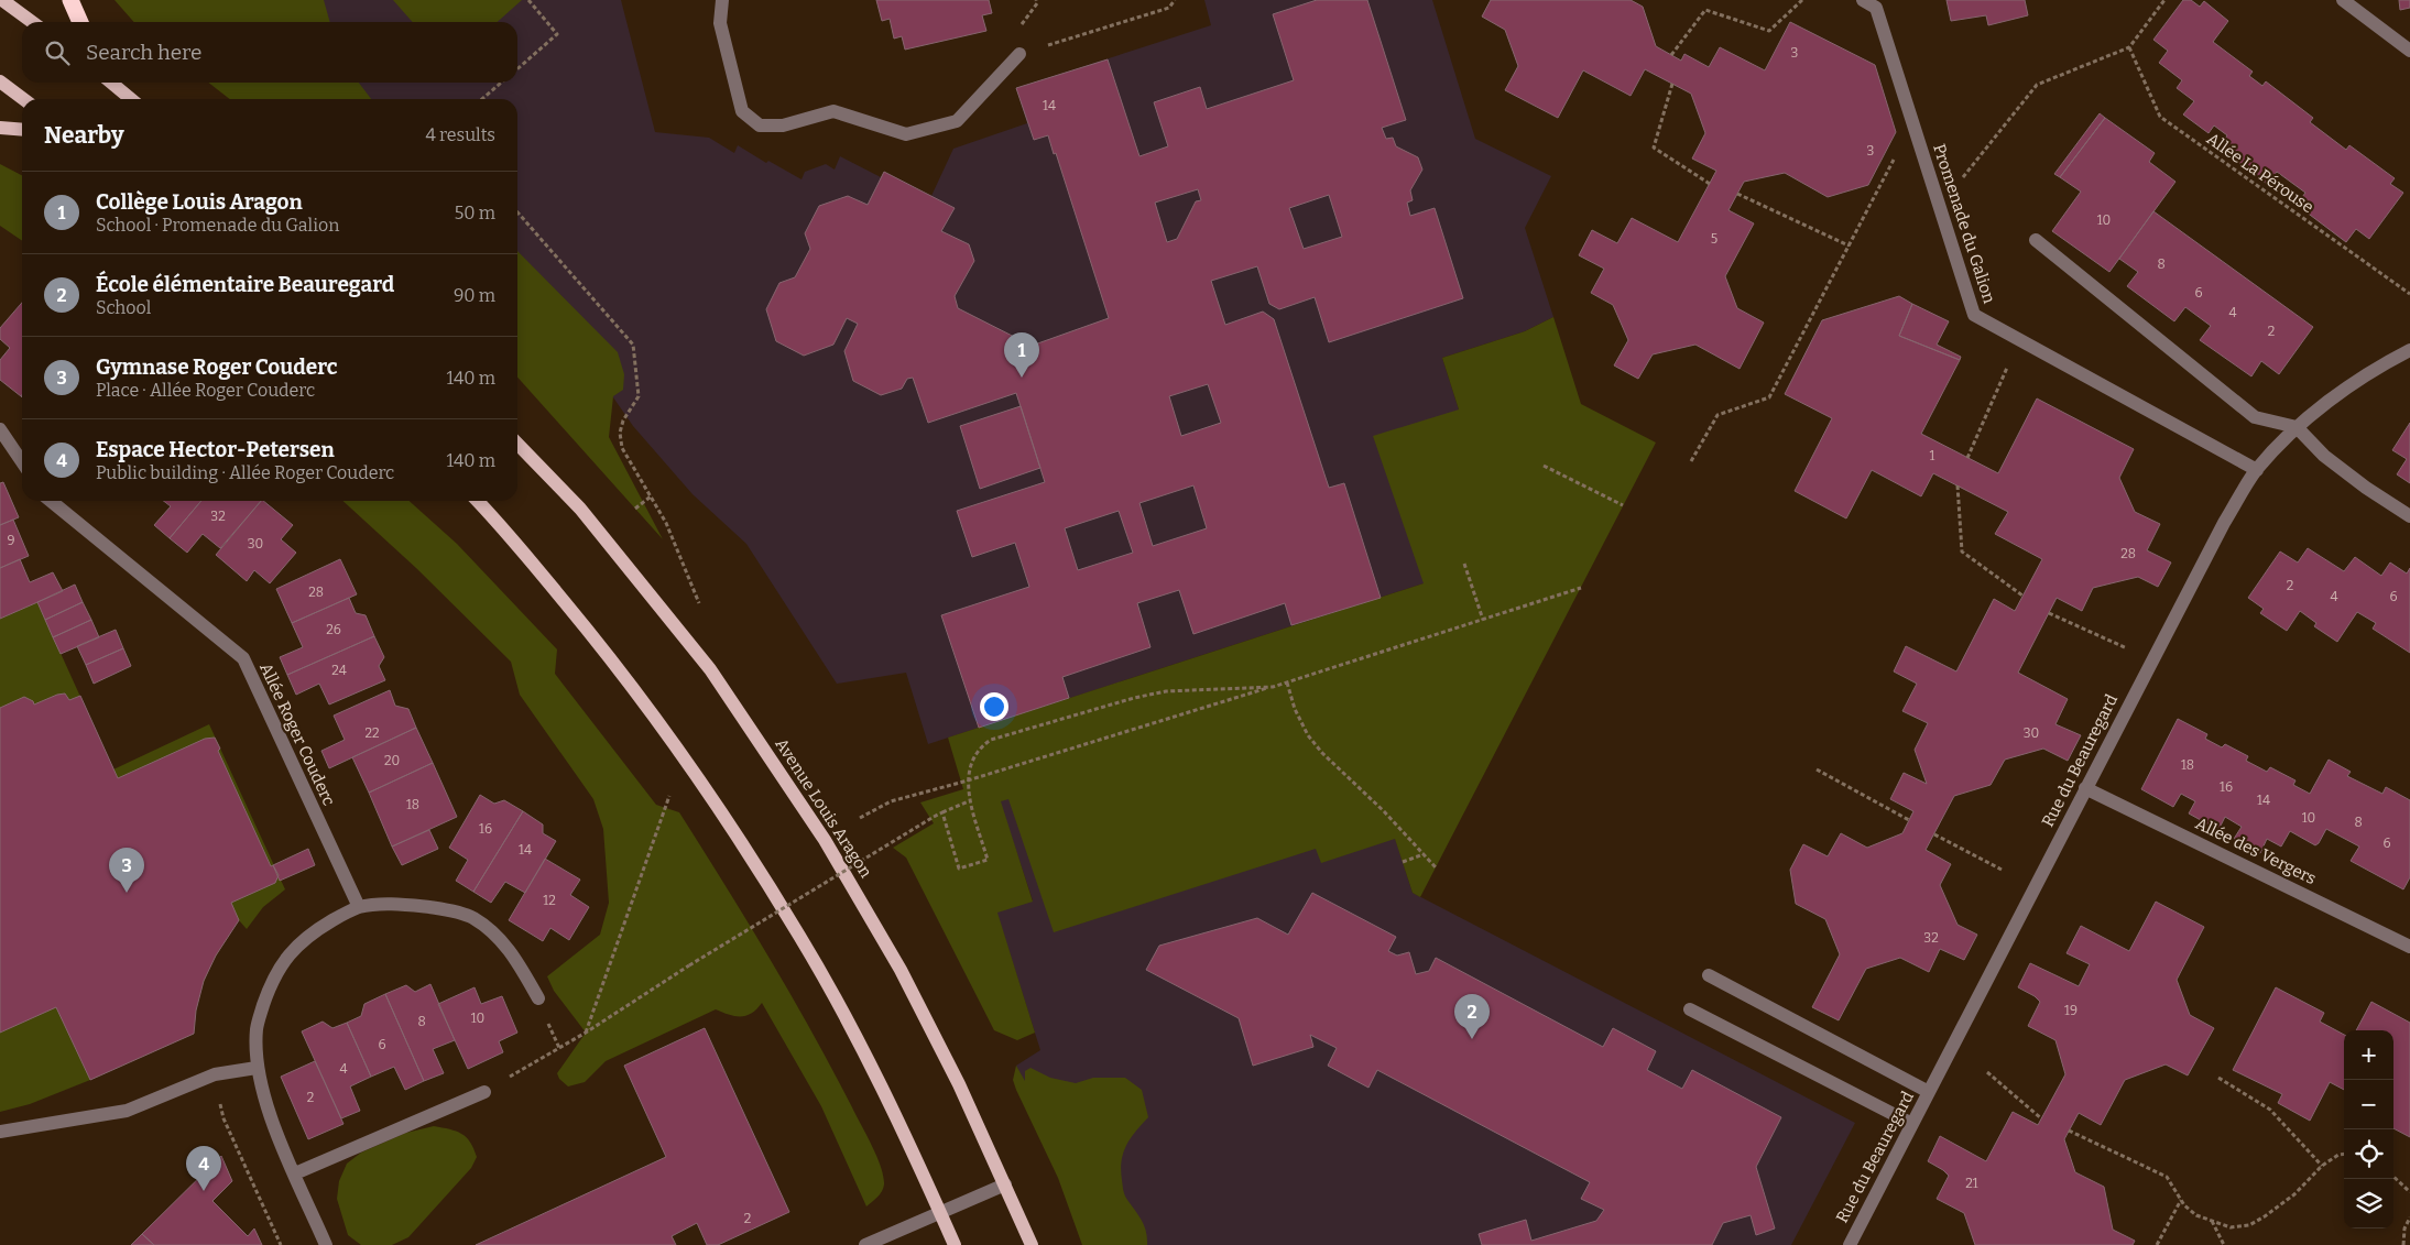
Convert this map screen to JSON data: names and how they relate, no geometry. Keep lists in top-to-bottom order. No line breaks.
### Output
{"streets":{"main road":["Avenue Louis Aragon"],"street":["Promenade du Galion","Allée Roger Couderc","Rue du Beauregard","Allée des Vergers"],"path":["Allée La Pérouse"]},"crossings":[["Promenade du Galion","Rue du Beauregard"],["Rue du Beauregard","Allée des Vergers"]],"house_numbers":["3","14","3","10","5","8","6","4","2","1","32","9","30","28","2","28","4","6","26","24","22","30","20","18","16","14","18","10","8","16","6","14","12","32","19","10","8","6","4","2","21","2"],"page":{"search":"Search here","heading":["Nearby","4 results"],"list":[{"mark":"1","name":"Collège Louis Aragon","note":"School · Promenade du Galion","value":"50 m"},{"mark":"2","name":"École élémentaire Beauregard","note":"School","value":"90 m"},{"mark":"3","name":"Gymnase Roger Couderc","note":"Place · Allée Roger Couderc","value":"140 m"},{"mark":"4","name":"Espace Hector-Petersen","note":"Public building · Allée Roger Couderc","value":"140 m"}],"pins":["1","3","2","4"],"map_buttons":["+","−"]}}
